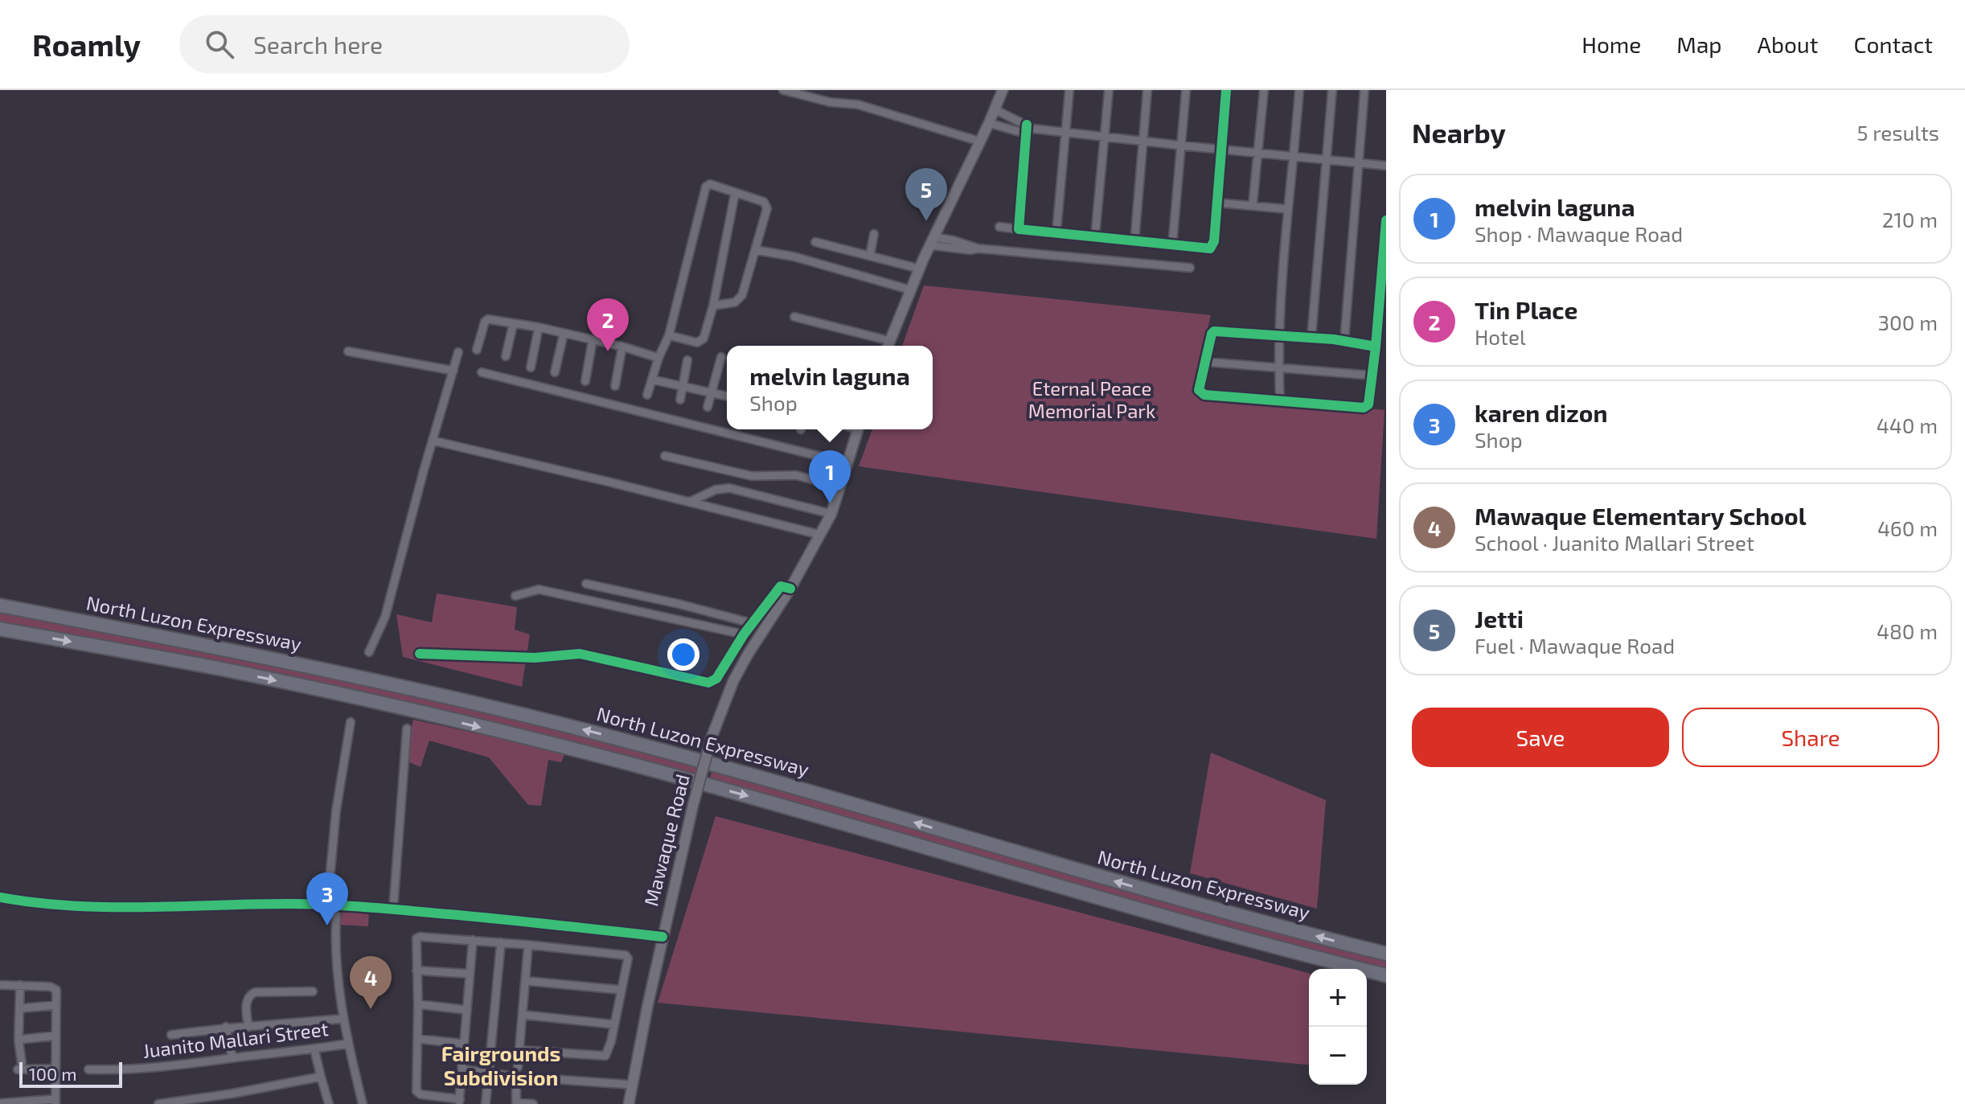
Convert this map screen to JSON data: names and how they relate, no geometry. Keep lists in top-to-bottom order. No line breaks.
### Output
{"streets":{"highway":["North Luzon Expressway"],"main road":["Mawaque Road"],"street":["Juanito Mallari Street"]},"districts":["Fairgrounds Subdivision"],"parks":["Eternal Peace Memorial Park"],"scale_bar":"100 m","page":{"header":"Roamly","search":"Search here","nav":["Home","Map","About","Contact"],"heading":["Nearby","5 results"],"pins":["5","2","1","3","4"],"list":[{"mark":"1","name":"melvin laguna","note":"Shop · Mawaque Road","value":"210 m"},{"mark":"2","name":"Tin Place","note":"Hotel","value":"300 m"},{"mark":"3","name":"karen dizon","note":"Shop","value":"440 m"},{"mark":"4","name":"Mawaque Elementary School","note":"School · Juanito Mallari Street","value":"460 m"},{"mark":"5","name":"Jetti","note":"Fuel · Mawaque Road","value":"480 m"}],"popup":["melvin laguna","Shop"],"buttons":["Save","Share"],"map_buttons":["+","−"],"scale":"100 m"}}
